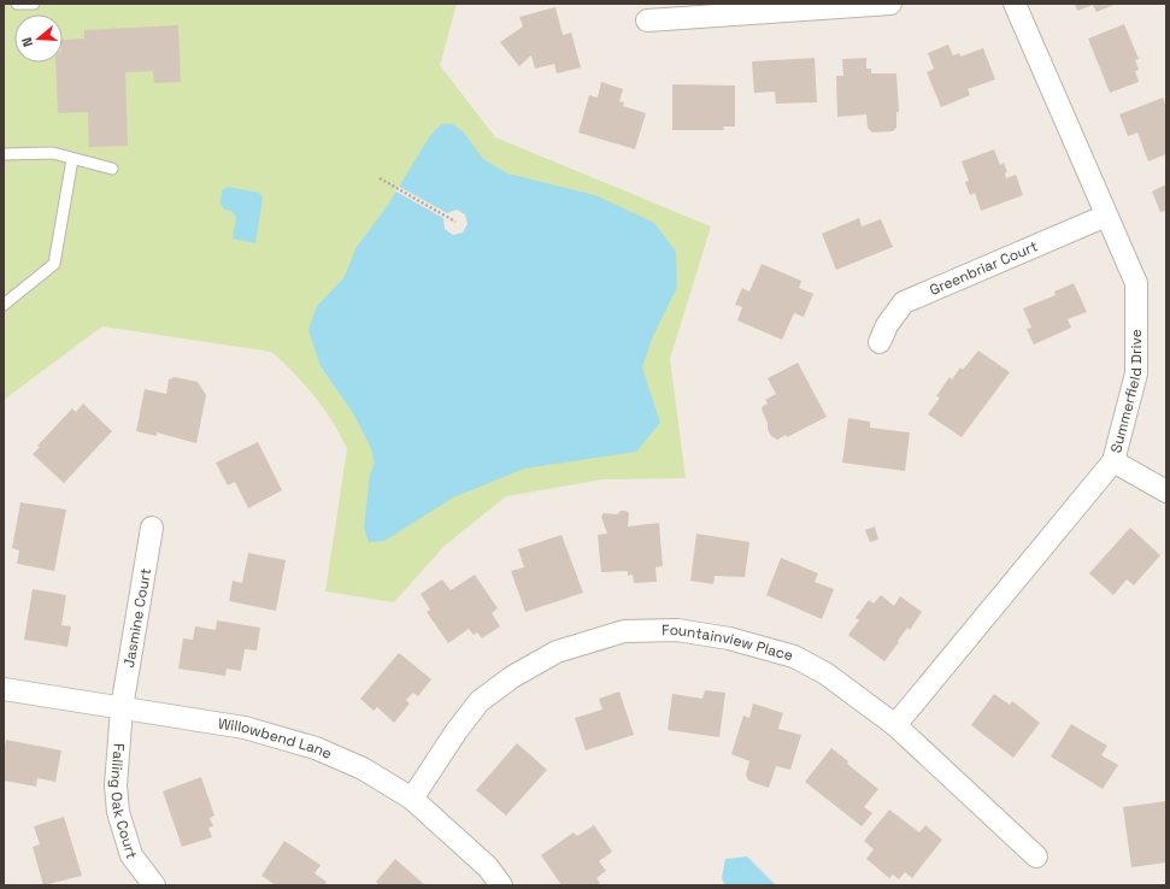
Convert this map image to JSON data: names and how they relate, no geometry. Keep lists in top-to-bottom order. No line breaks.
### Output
{"streets":{"street":["Greenbriar Court","Summerfield Drive","Jasmine Court","Fountainview Place","Willowbend Lane","Falling Oak Court"]},"crossings":[["Greenbriar Court","Summerfield Drive"],["Summerfield Drive","Fountainview Place"],["Jasmine Court","Willowbend Lane"],["Jasmine Court","Falling Oak Court"],["Fountainview Place","Willowbend Lane"],["Willowbend Lane","Falling Oak Court"]],"north":"left"}
